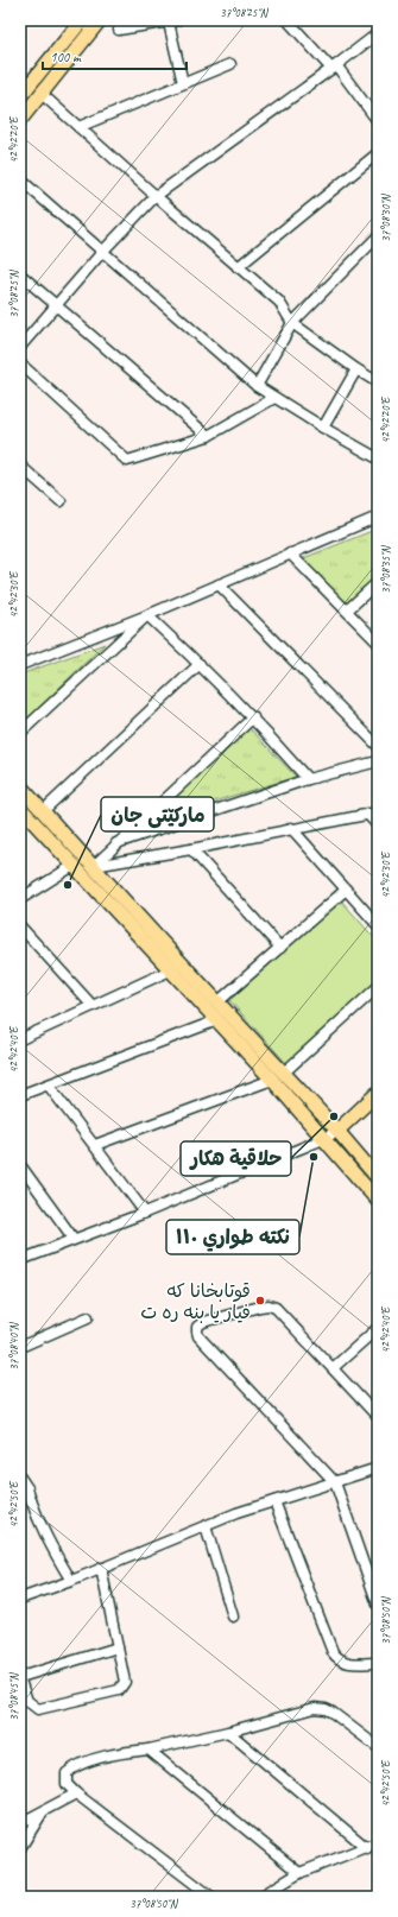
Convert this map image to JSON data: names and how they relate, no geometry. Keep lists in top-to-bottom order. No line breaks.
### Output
{"places":["مارکێتی جان","حلاقية هكار","نكته طواري ١١٠","قوتابخانا كه فيار يا بنه ره ت"],"scale_bar":"100 m","coordinates":["37°08'25\"N","42°42'20\"E","37°08'30\"N","37°08'35\"N","42°42'30\"E","42°42'40\"E","37°08'40\"N","42°42'50\"E","37°08'50\"N","37°08'45\"N"]}
